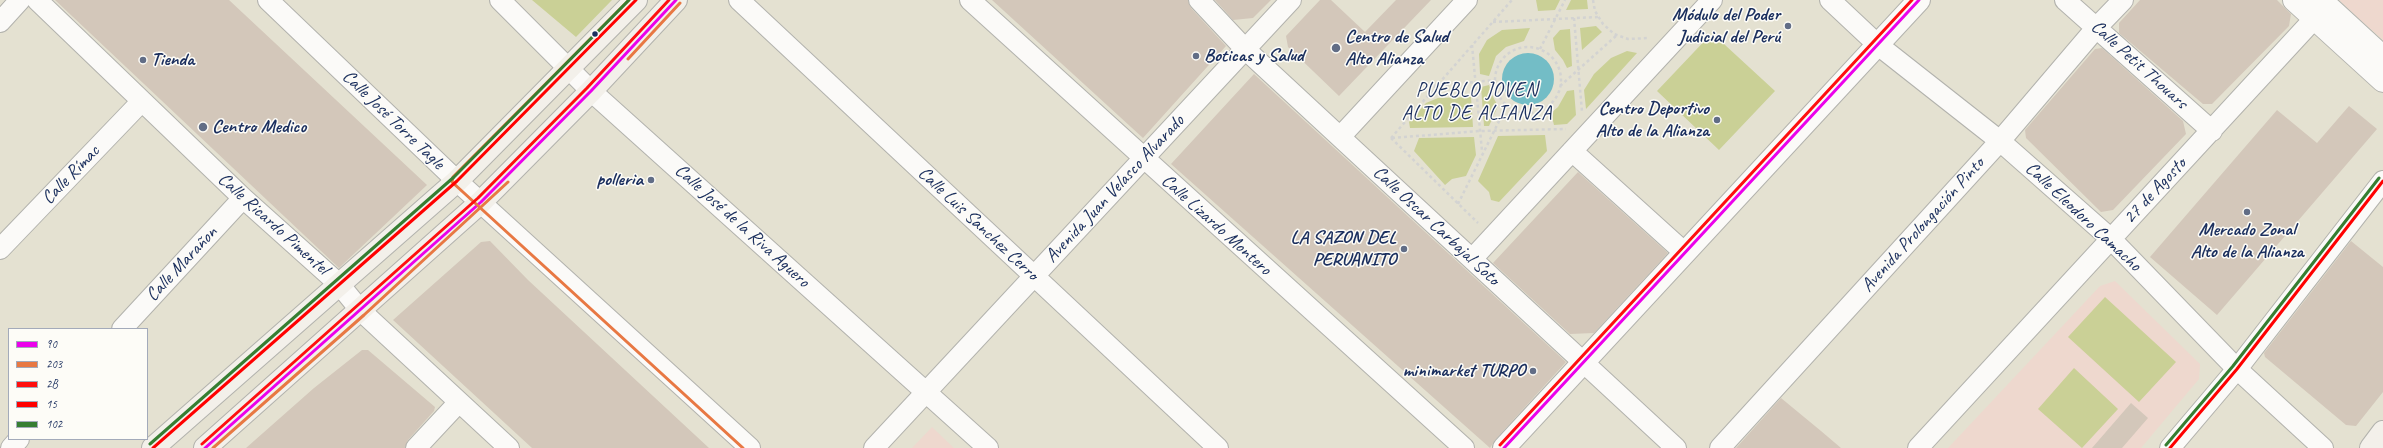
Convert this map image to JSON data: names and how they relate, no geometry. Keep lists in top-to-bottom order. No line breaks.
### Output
{"streets":{"street":["Calle Petit Thouars","Calle José Torre Tagle","Calle Rímac","Avenida Juan Velasco Alvarado","27 de Agosto","Calle Eleodoro Camacho","Calle Ricardo Pimentel","Calle Luis Sanchez Cerro","Calle Lizardo Montero","Avenida Prolongación Pinto","Calle José de la Riva Aguero","Calle Oscar Carbajal Soto","Calle Marañon"]},"crossings":[["Calle Petit Thouars","27 de Agosto"],["Calle Petit Thouars","Avenida Prolongación Pinto"],["Calle Rímac","Calle Ricardo Pimentel"],["Avenida Juan Velasco Alvarado","Calle Luis Sanchez Cerro"],["Avenida Juan Velasco Alvarado","Calle Lizardo Montero"],["Avenida Juan Velasco Alvarado","Calle José de la Riva Aguero"],["Avenida Juan Velasco Alvarado","Calle Oscar Carbajal Soto"],["27 de Agosto","Calle Eleodoro Camacho"],["Calle Eleodoro Camacho","Avenida Prolongación Pinto"],["Calle Ricardo Pimentel","Calle Marañon"]],"districts":["PUEBLO JOVEN ALTO DE ALIANZA"],"places":["Módulo del Poder Judicial del Perú","Centro de Salud Alto Alianza","Boticas y Salud","Tienda","Centro Deportivo Alto de la Alianza","Centro Medico","polleria","Mercado Zonal Alto de la Alianza","LA SAZON DEL PERUANITO","minimarket TURPO"],"lines":["transit line 90","transit line 203","transit line 2B","transit line 15","transit line 102"],"legend":["90","203","2B","15","102"]}
